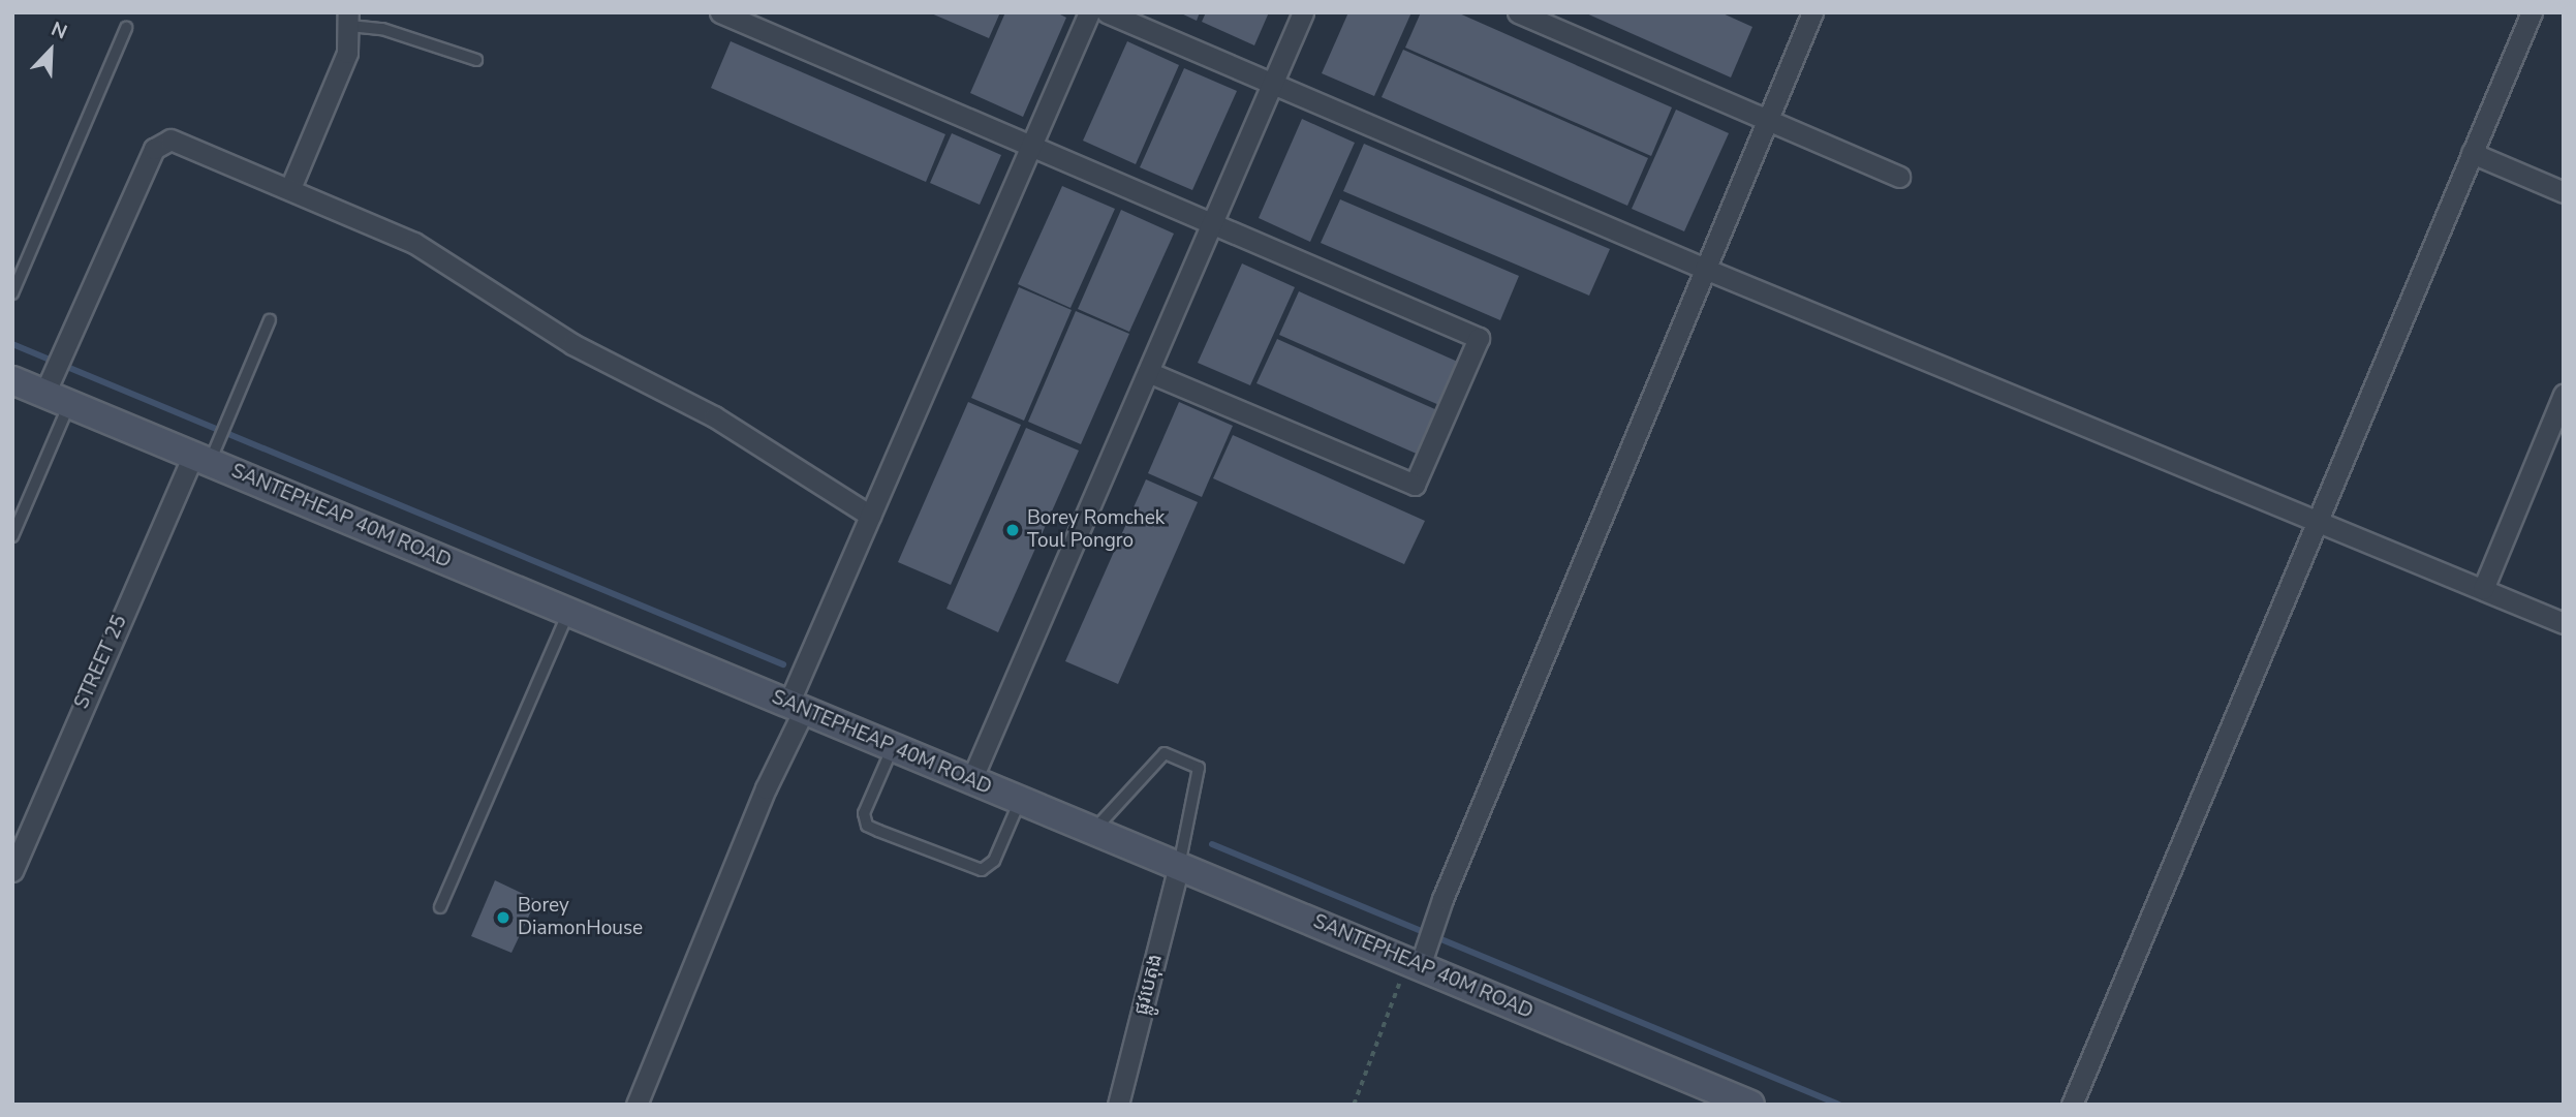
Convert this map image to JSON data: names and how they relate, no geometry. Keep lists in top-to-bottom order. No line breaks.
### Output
{"streets":{"main road":["SANTEPHEAP 40M ROAD"],"street":["STREET 25","ផ្លូវបេតុង"]},"crossings":[["SANTEPHEAP 40M ROAD","STREET 25"],["SANTEPHEAP 40M ROAD","ផ្លូវបេតុង"]],"places":["Borey Romchek Toul Pongro","Borey DiamonHouse"],"north":"top right"}
